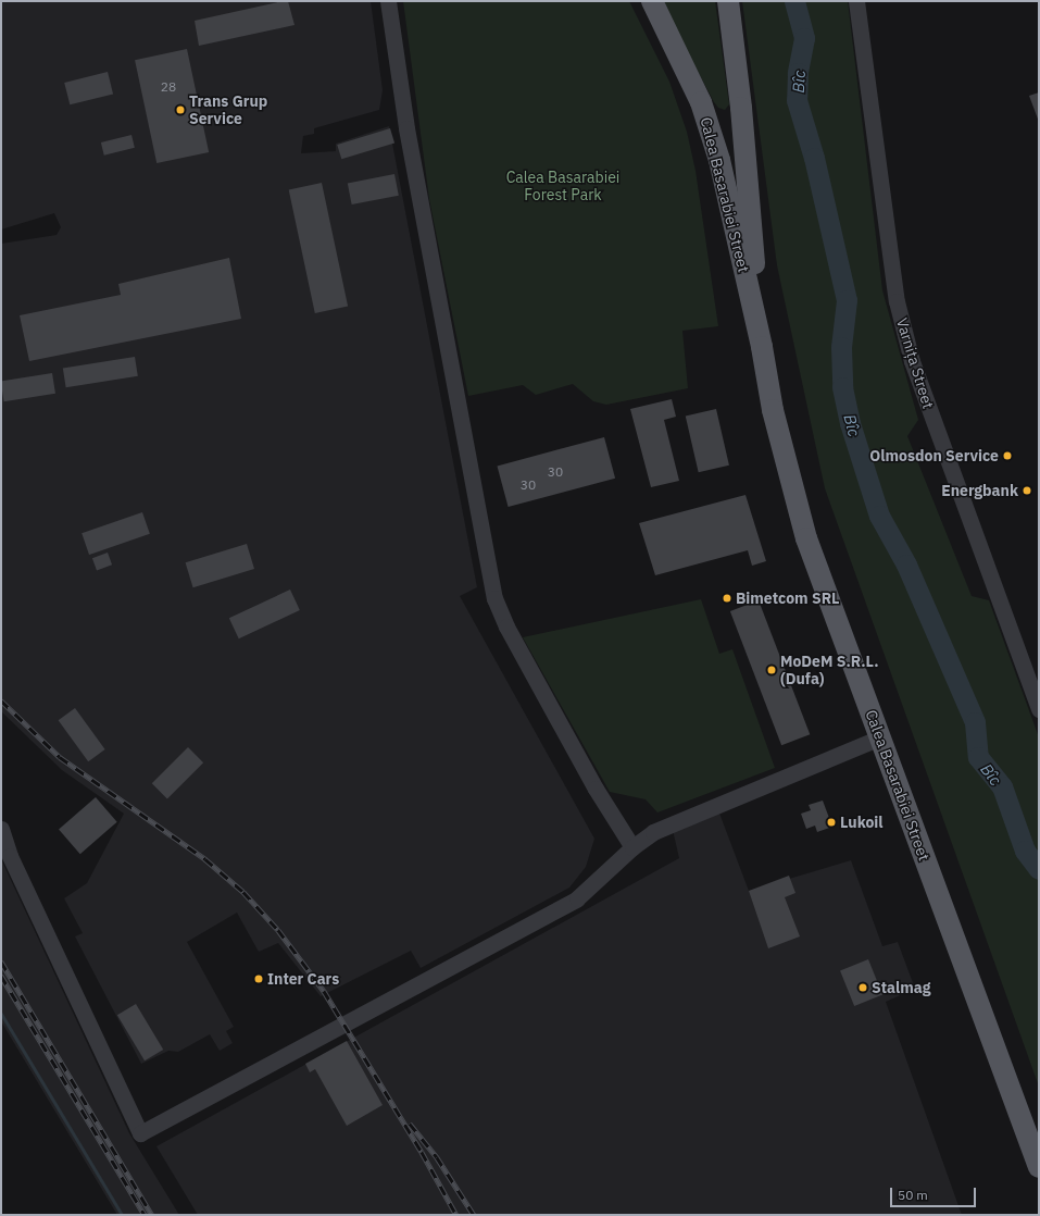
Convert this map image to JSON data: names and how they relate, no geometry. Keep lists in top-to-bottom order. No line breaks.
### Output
{"streets":{"main road":["Calea Basarabiei Street"],"street":["Varnița Street"]},"water":["Bîc"],"parks":["Calea Basarabiei Forest Park"],"places":["Trans Grup Service","Olmosdon Service","Energbank","Bimetcom SRL","MoDeM S.R.L. (Dufa)","Lukoil","Inter Cars","Stalmag"],"house_numbers":["28","30","30"],"scale_bar":"50 m"}
